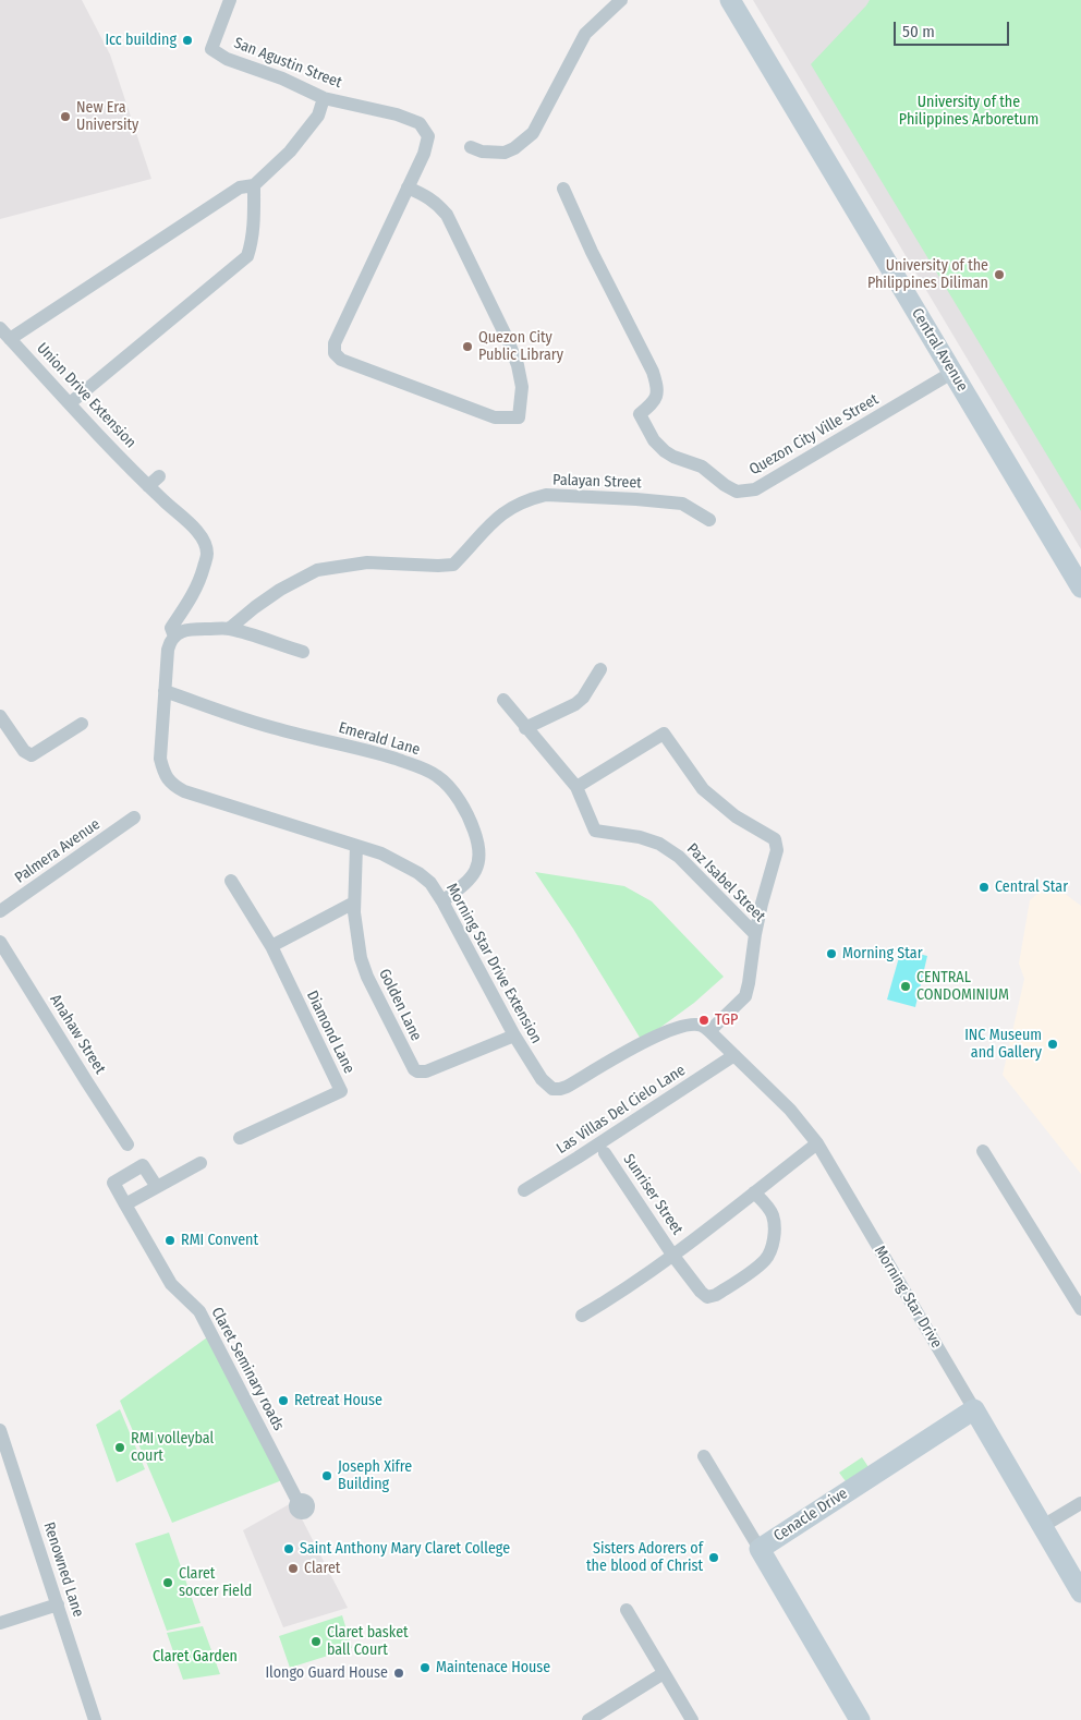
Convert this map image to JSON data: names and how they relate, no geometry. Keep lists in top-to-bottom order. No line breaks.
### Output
{"streets":{"main road":["Central Avenue","Morning Star Drive","Cenacle Drive"],"street":["San Agustin Street","Union Drive Extension","Quezon City Ville Street","Palayan Street","Emerald Lane","Palmera Avenue","Paz Isabel Street","Morning Star Drive Extension","Golden Lane","Diamond Lane","Anahaw Street","Las Villas Del Cielo Lane","Sunriser Street","Claret Seminary roads","Renowned Lane"]},"crossings":[["Central Avenue","Quezon City Ville Street"],["Union Drive Extension","Morning Star Drive Extension"],["Emerald Lane","Morning Star Drive Extension"],["Paz Isabel Street","Morning Star Drive Extension"],["Paz Isabel Street","Morning Star Drive"],["Morning Star Drive Extension","Golden Lane"],["Morning Star Drive Extension","Morning Star Drive"],["Las Villas Del Cielo Lane","Morning Star Drive"],["Sunriser Street","Morning Star Drive"],["Morning Star Drive","Cenacle Drive"]],"parks":["University of the Philippines Arboretum","Claret Garden"],"places":["Icc building","New Era University","University of the Philippines Diliman","Quezon City Public Library","Central Star","Morning Star","CENTRAL CONDOMINIUM","TGP","INC Museum and Gallery","RMI Convent","Retreat House","RMI volleybal court","Joseph Xifre Building","Saint Anthony Mary Claret College","Sisters Adorers of the blood of Christ","Claret","Claret soccer Field","Claret basket ball Court","Maintenace House","Ilongo Guard House"],"scale_bar":"50 m"}
